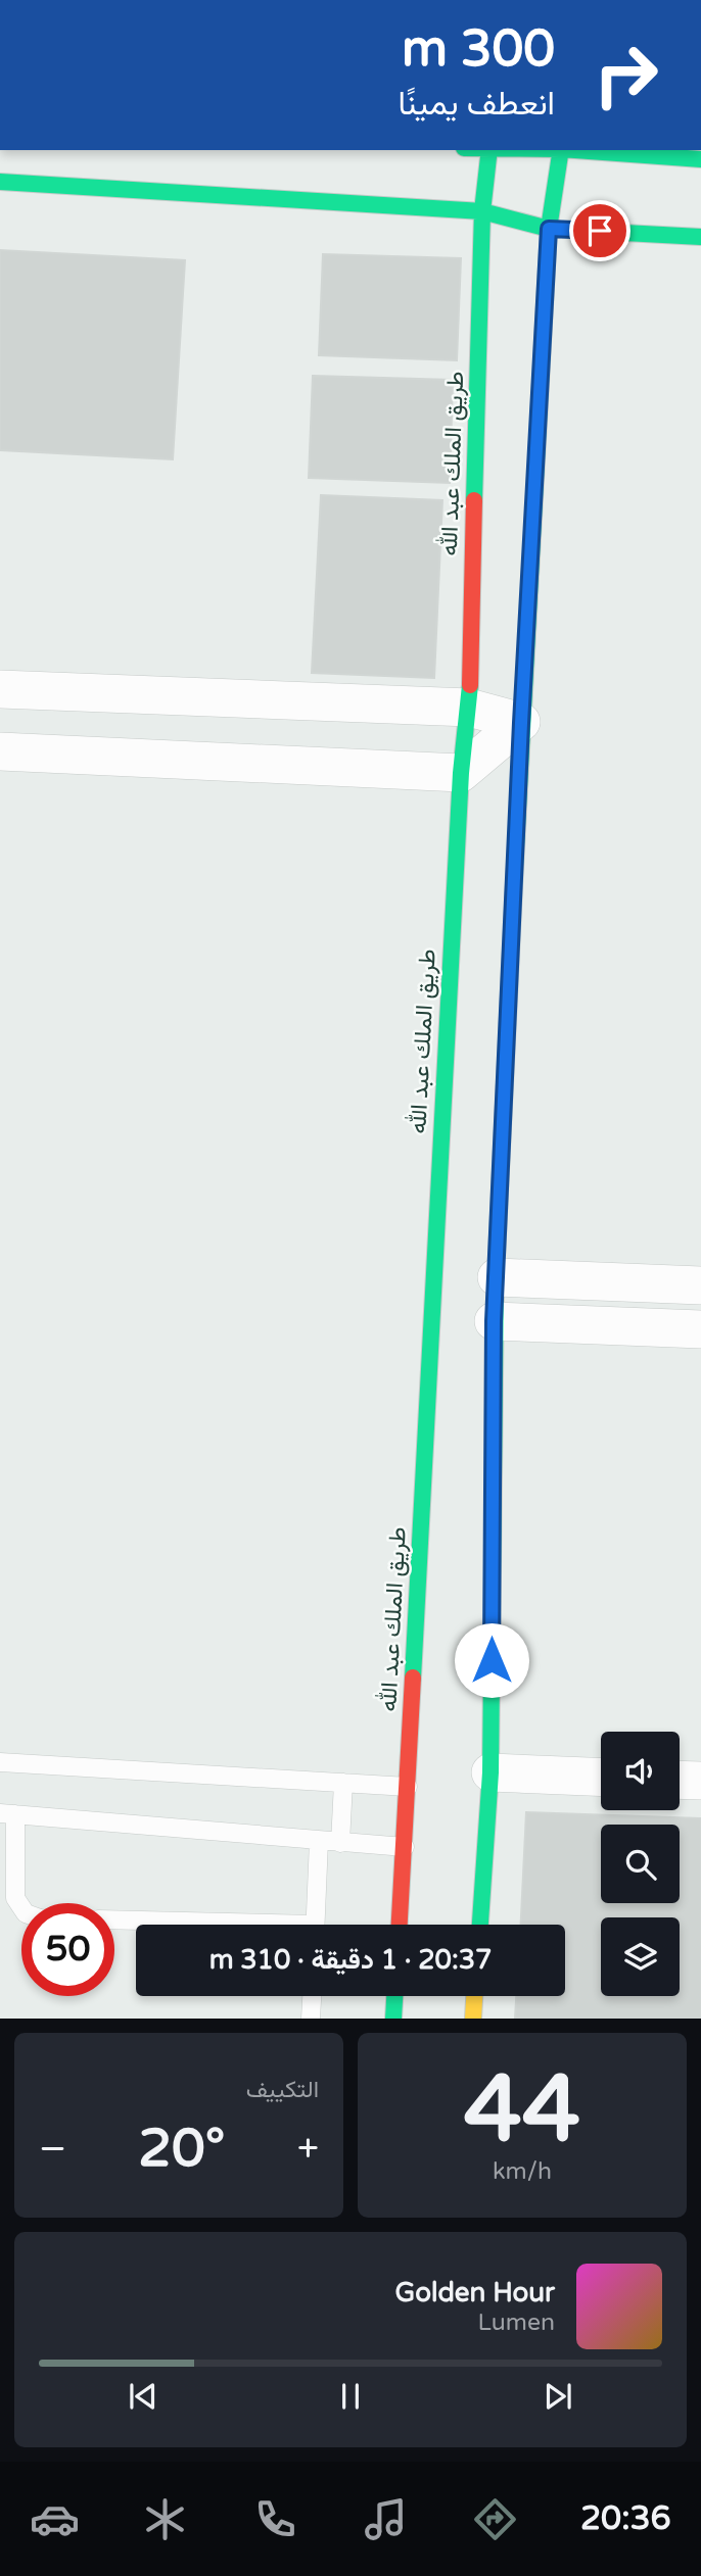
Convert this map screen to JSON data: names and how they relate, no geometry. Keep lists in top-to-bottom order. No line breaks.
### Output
{"streets":{"main road":["طريق الملك عبد الله"]},"page":{"turn":["300 m","انعطف يمينًا"],"limit":"50","trip":"20:37 · 1 دقيقة · 310 m","tile":[["44","km/h"],"التكييف"],"heat":["−","20°","+"],"song":["Golden Hour","Lumen"],"tabs":"20:36"}}
